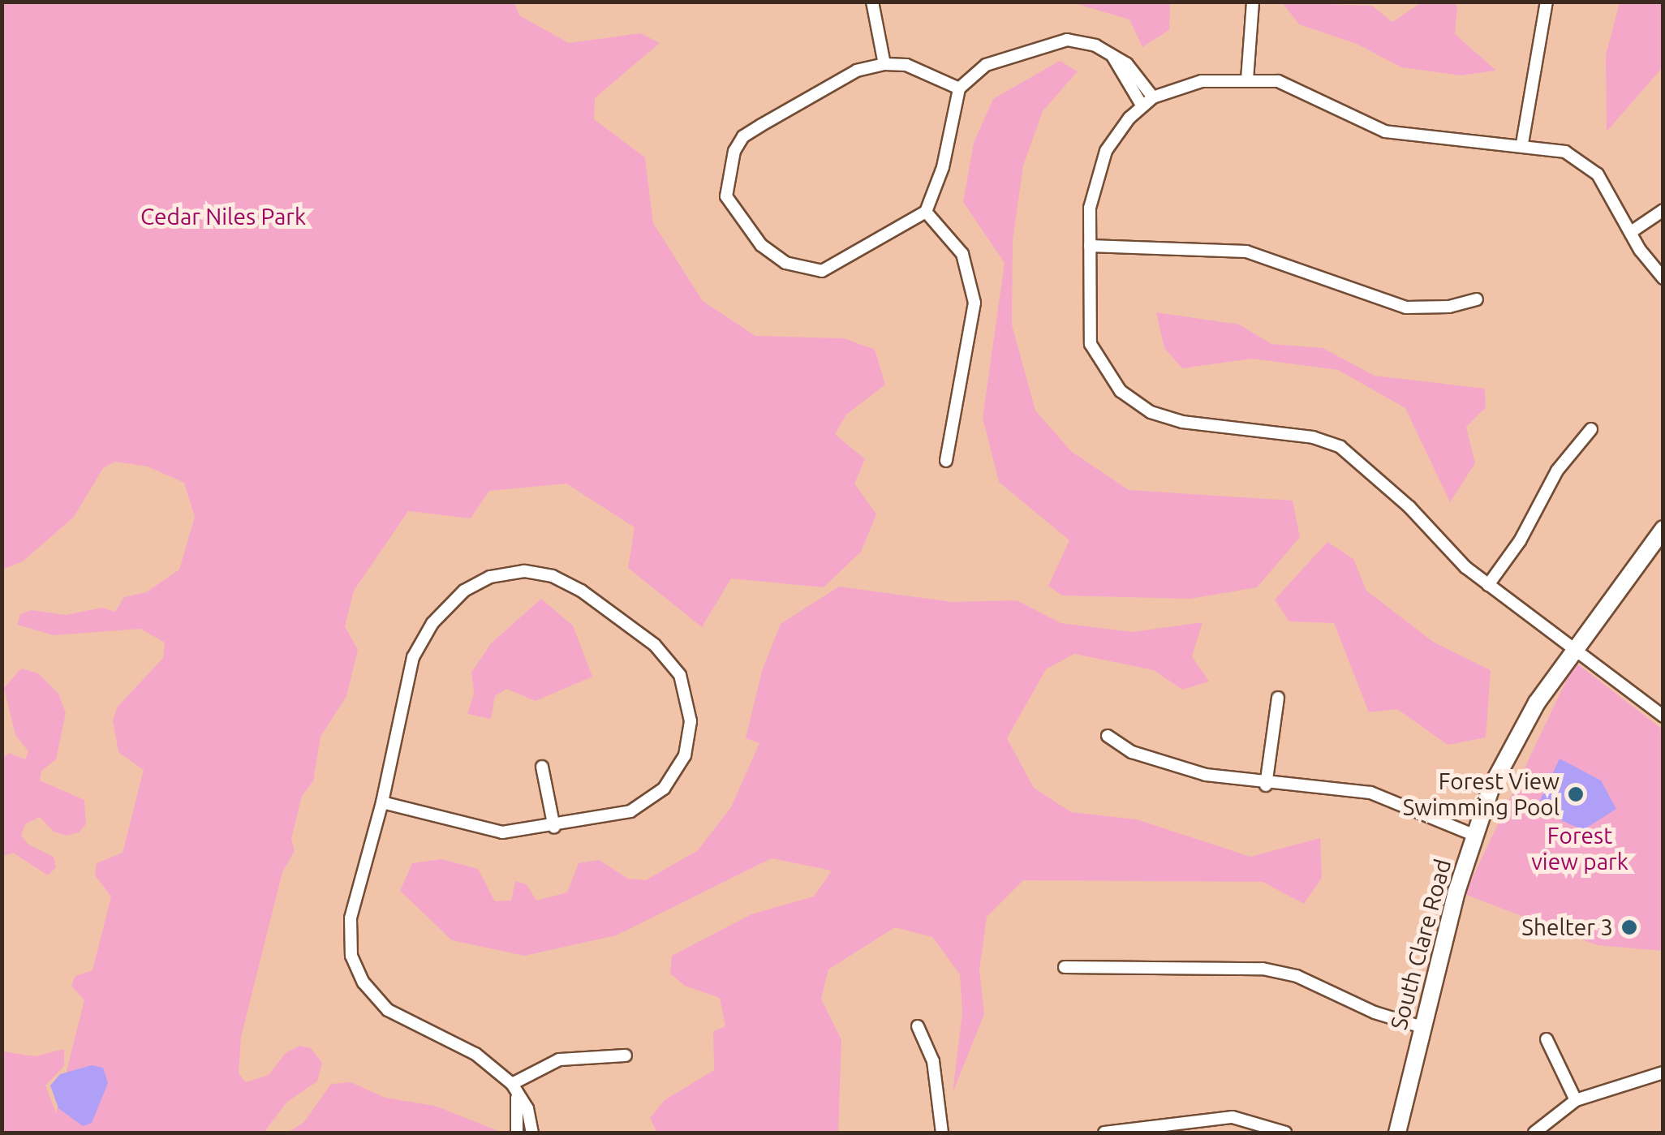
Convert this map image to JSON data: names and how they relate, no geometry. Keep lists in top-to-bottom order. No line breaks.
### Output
{"streets":{"street":["South Clare Road"]},"parks":["Cedar Niles Park","Forest view park"],"places":["Forest View Swimming Pool","Shelter 3"]}
